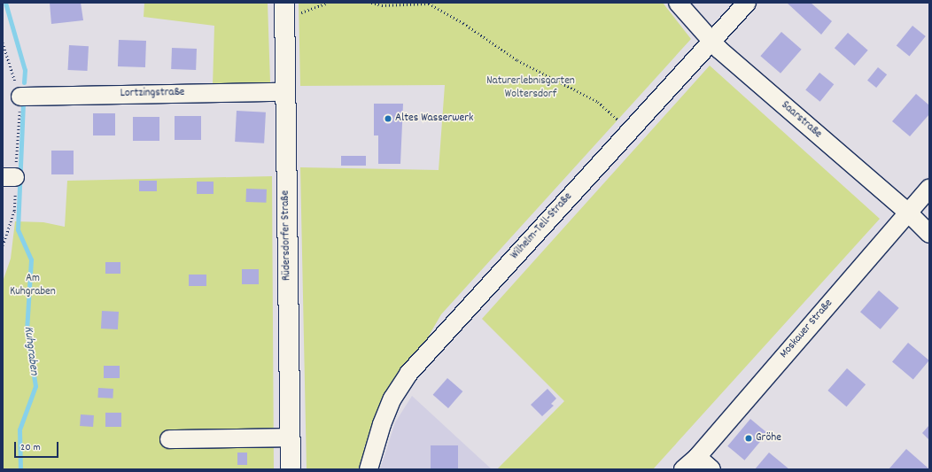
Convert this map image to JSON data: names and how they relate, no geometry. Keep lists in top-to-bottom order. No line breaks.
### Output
{"streets":{"main road":["Rüdersdorfer Straße"],"street":["Lortzingstraße","Saarstraße","Wilhelm-Tell-Straße","Moskauer Straße"]},"crossings":[["Lortzingstraße","Rüdersdorfer Straße"],["Saarstraße","Wilhelm-Tell-Straße"],["Saarstraße","Moskauer Straße"]],"water":["Kuhgraben"],"parks":["Naturerlebnisgarten Woltersdorf","Am Kuhgraben"],"places":["Altes Wasserwerk","Gröhe"],"scale_bar":"20 m"}
